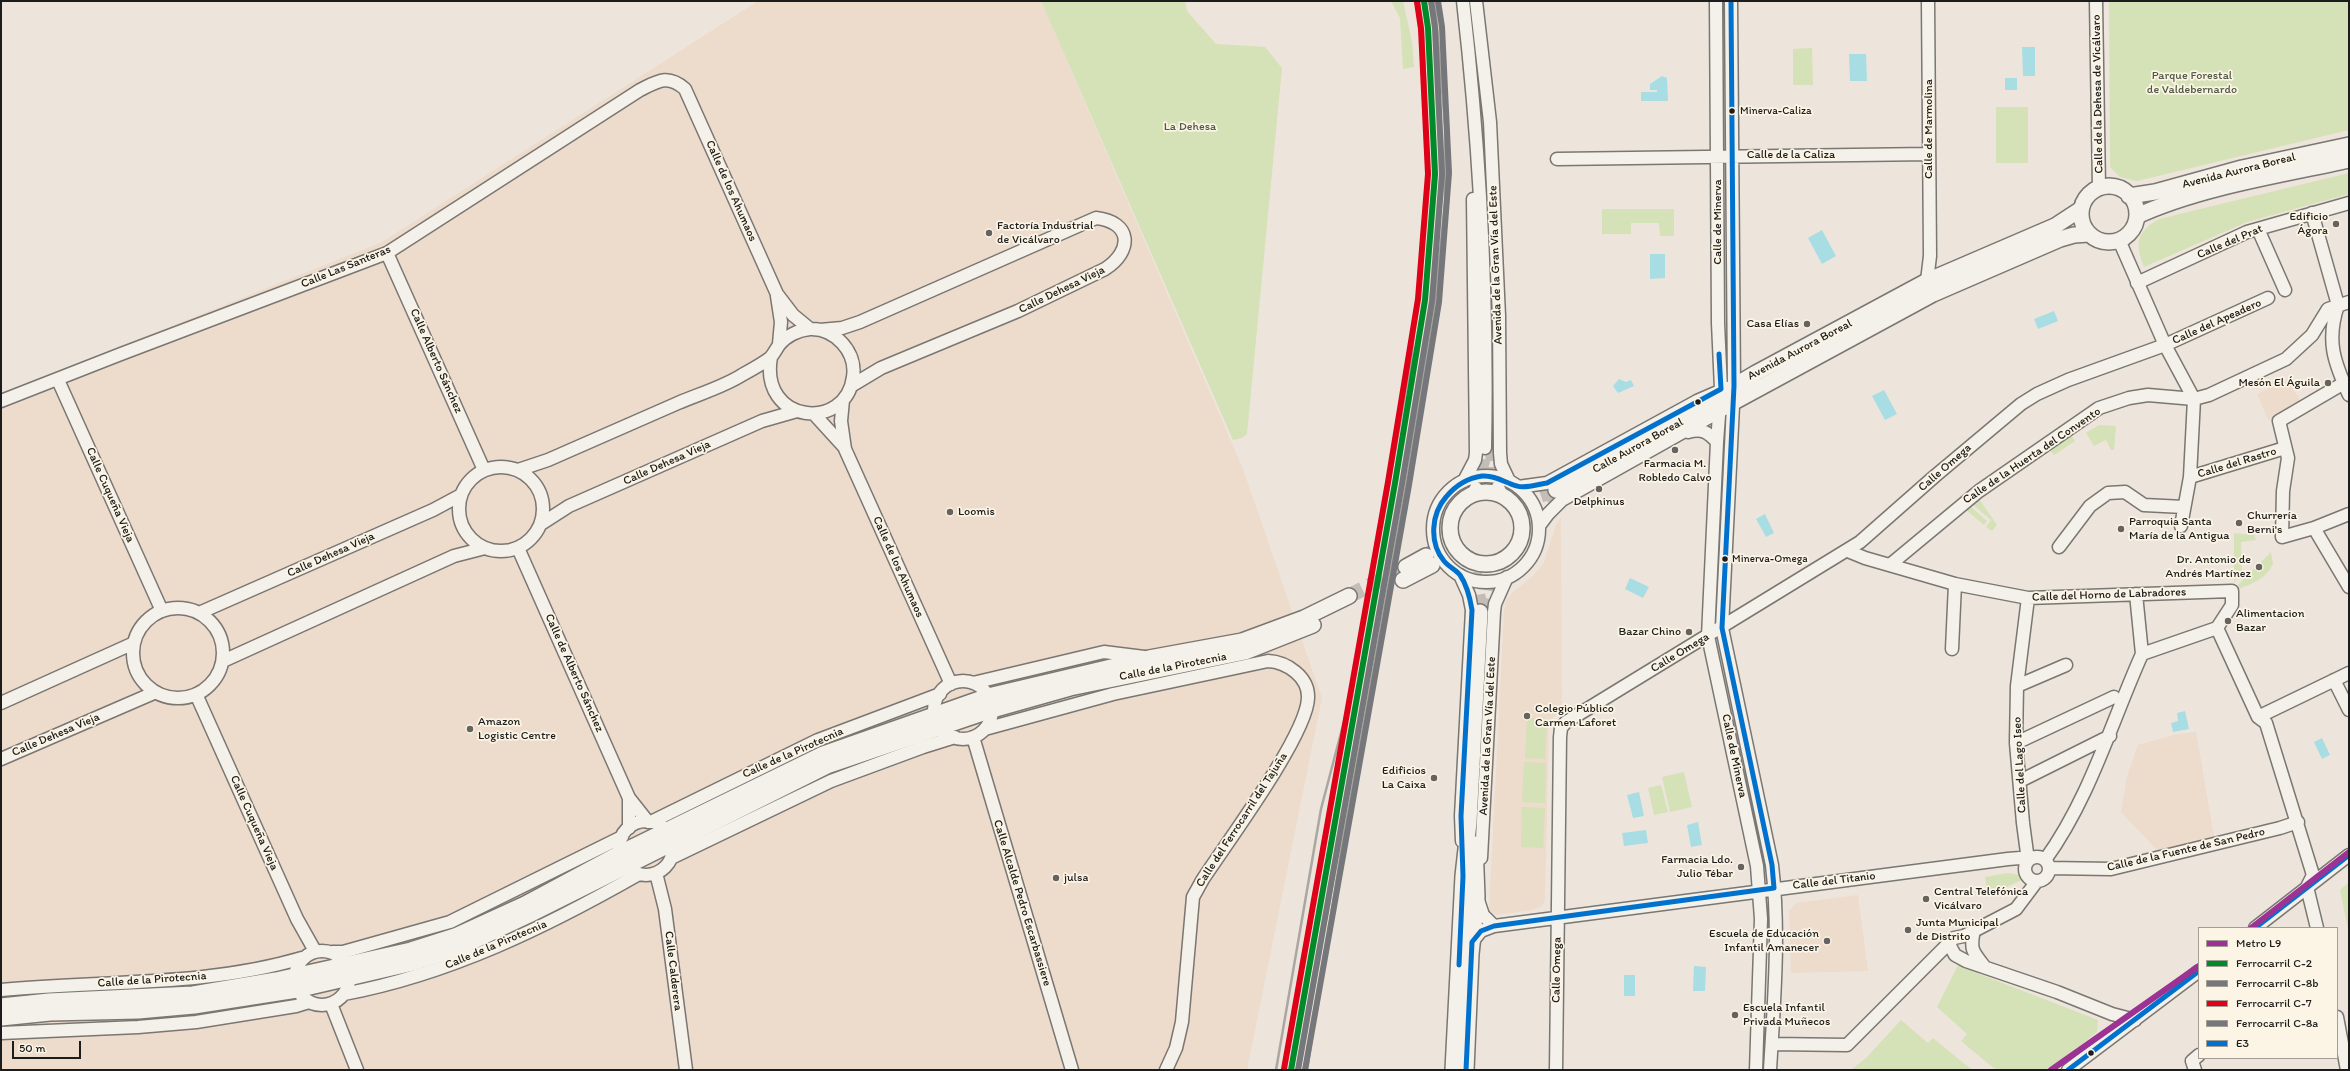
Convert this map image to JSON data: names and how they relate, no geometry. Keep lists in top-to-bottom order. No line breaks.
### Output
{"streets":{"main road":["Avenida Aurora Boreal","Avenida de la Gran Vía del Este","Calle Aurora Boreal","Calle de la Pirotecnia"],"street":["Calle de la Dehesa de Vicálvaro","Calle de Marmolina","Calle de la Caliza","Calle de los Ahumaos","Calle de Minerva","Calle del Prat","Calle Las Santeras","Calle Dehesa Vieja","Calle del Apeadero","Calle Alberto Sánchez","Calle de la Huerta del Convento","Calle del Rastro","Calle Omega","Calle Cuqueña Vieja","Calle del Horno de Labradores","Calle de Alberto Sánchez","Calle del Lago Iseo","Calle del Ferrocarril del Tajuña","Calle de la Fuente de San Pedro","Calle del Titanio","Calle Alcalde Pedro Escarbassiere","Calle Calderera"]},"crossings":[["Calle de la Dehesa de Vicálvaro","Avenida Aurora Boreal"],["Calle de Marmolina","Calle de la Caliza"],["Calle de Marmolina","Avenida Aurora Boreal"],["Calle de la Caliza","Calle de Minerva"],["Avenida Aurora Boreal","Calle de Minerva"],["Avenida Aurora Boreal","Avenida de la Gran Vía del Este"],["Avenida Aurora Boreal","Calle Aurora Boreal"],["Calle de los Ahumaos","Calle Las Santeras"],["Calle de los Ahumaos","Calle Dehesa Vieja"],["Calle de los Ahumaos","Calle de la Pirotecnia"],["Calle de Minerva","Calle Aurora Boreal"],["Calle de Minerva","Calle Omega"],["Calle de Minerva","Calle del Titanio"],["Avenida de la Gran Vía del Este","Calle del Titanio"],["Calle Las Santeras","Calle Alberto Sánchez"],["Calle Las Santeras","Calle Cuqueña Vieja"],["Calle Dehesa Vieja","Calle Alberto Sánchez"],["Calle Dehesa Vieja","Calle Cuqueña Vieja"],["Calle Dehesa Vieja","Calle de Alberto Sánchez"],["Calle del Apeadero","Calle Omega"],["Calle Alberto Sánchez","Calle de Alberto Sánchez"],["Calle de la Huerta del Convento","Calle del Horno de Labradores"],["Calle Omega","Calle del Horno de Labradores"],["Calle Omega","Calle del Titanio"],["Calle Cuqueña Vieja","Calle de la Pirotecnia"],["Calle del Horno de Labradores","Calle del Lago Iseo"],["Calle de la Pirotecnia","Calle de Alberto Sánchez"],["Calle de la Pirotecnia","Calle del Ferrocarril del Tajuña"],["Calle de la Pirotecnia","Calle Alcalde Pedro Escarbassiere"],["Calle de la Pirotecnia","Calle Calderera"],["Calle del Lago Iseo","Calle de la Fuente de San Pedro"],["Calle del Lago Iseo","Calle del Titanio"],["Calle de la Fuente de San Pedro","Calle del Titanio"]],"parks":["Parque Forestal de Valdebernardo","La Dehesa"],"places":["Minerva-Caliza","Edificio Ágora","Factoría Industrial de Vicálvaro","Casa Elías","Mesón El Águila","Farmacia M. Robledo Calvo","Delphinus","Loomis","Churrería Berni's","Parroquia Santa María de la Antigua","Minerva-Omega","Dr. Antonio de Andrés Martínez","Alimentacion Bazar","Bazar Chino","Colegio Público Carmen Laforet","Amazon Logistic Centre","Edificios La Caixa","Farmacia Ldo. Julio Tébar","julsa","Central Telefónica Vicálvaro","Junta Municipal de Distrito","Escuela de Educación Infantil Amanecer","Escuela Infantil Privada Muñecos"],"lines":["rail line C-2","rail line C-8b","rail line C-8a","transit line E3","rail line C-7","metro line L9"],"legend":["Metro L9","Ferrocarril C-2","Ferrocarril C-8b","Ferrocarril C-7","Ferrocarril C-8a","E3"],"scale_bar":"50 m"}
